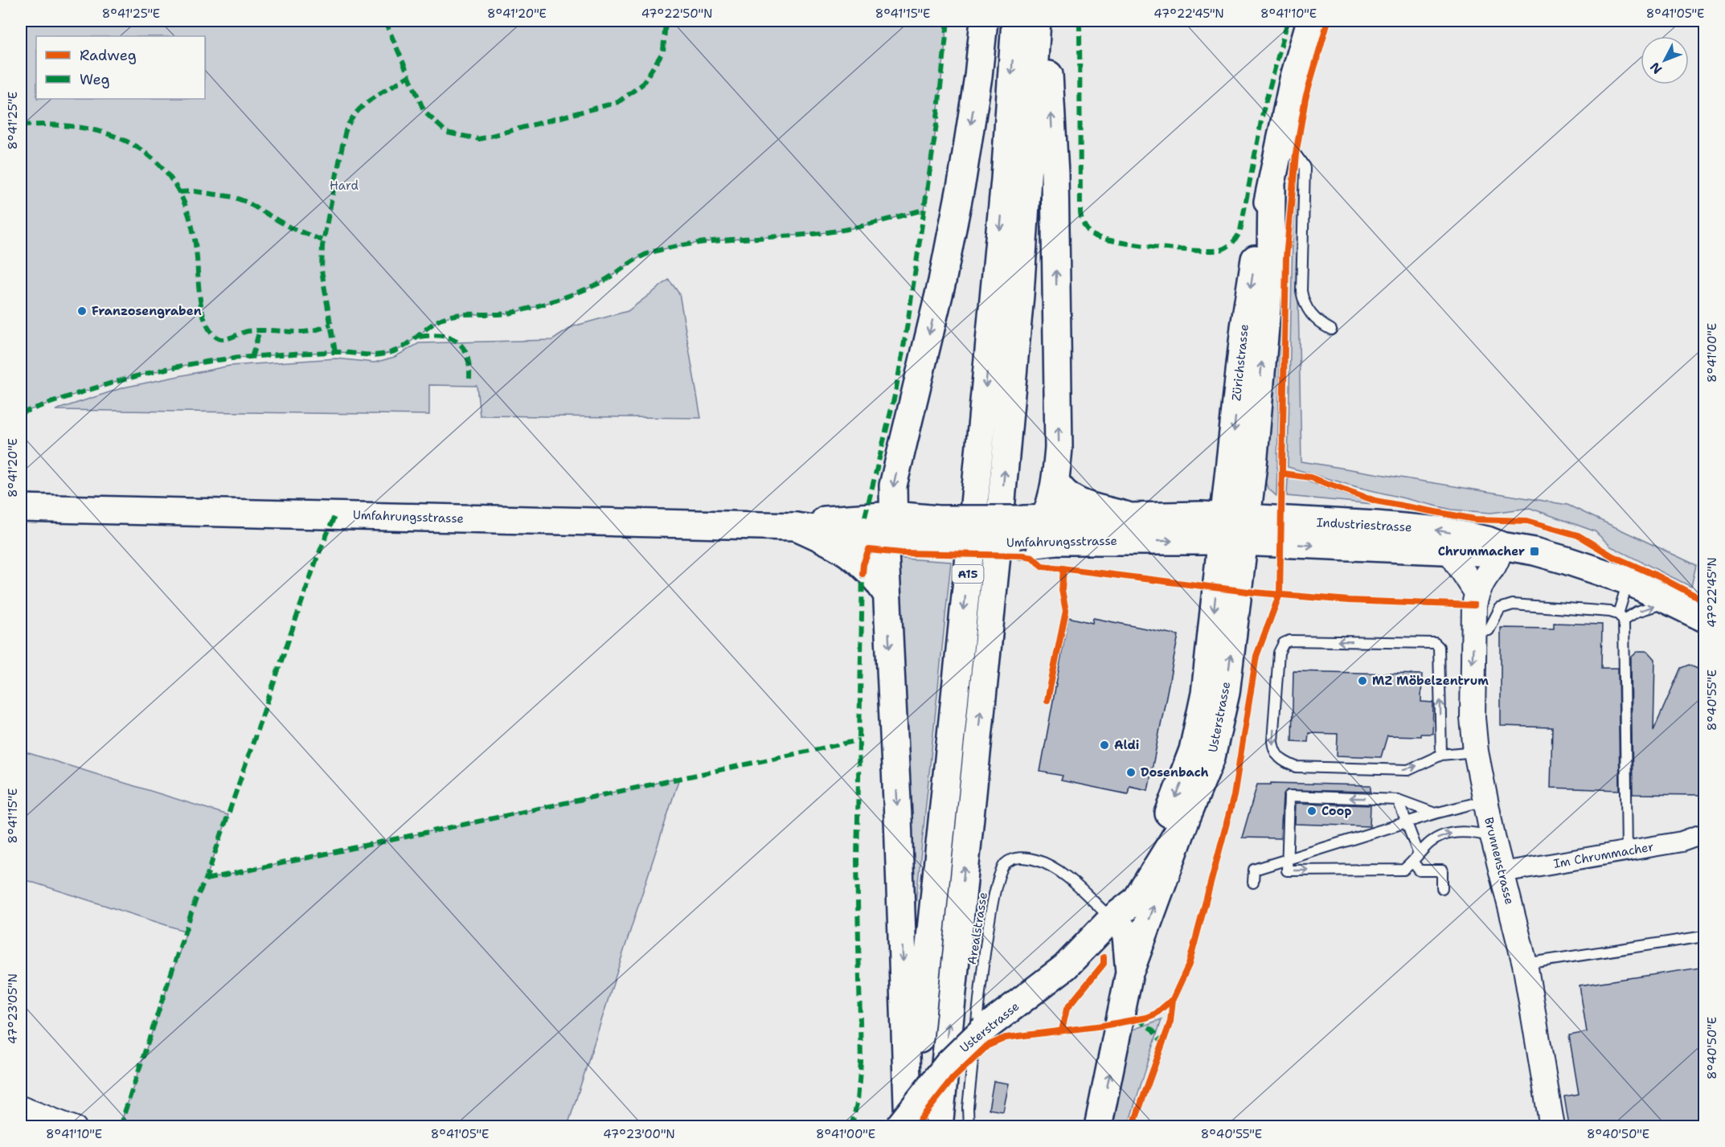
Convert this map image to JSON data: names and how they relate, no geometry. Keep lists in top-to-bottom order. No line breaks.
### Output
{"streets":{"main road":["Zürichstrasse","Umfahrungsstrasse","Industriestrasse","A15","Usterstrasse"],"street":["Im Chrummacher","Brunnenstrasse"],"lane":["Arealstrasse"]},"crossings":[["Zürichstrasse","Umfahrungsstrasse"],["Zürichstrasse","Industriestrasse"],["Zürichstrasse","Usterstrasse"],["Umfahrungsstrasse","Industriestrasse"],["Umfahrungsstrasse","Usterstrasse"],["Industriestrasse","Usterstrasse"],["Industriestrasse","Brunnenstrasse"],["Usterstrasse","Arealstrasse"],["Im Chrummacher","Brunnenstrasse"]],"parks":["Hard"],"places":{"other":["Franzosengraben","MZ Möbelzentrum","Aldi","Dosenbach","Coop"],"transit":["Chrummacher"]},"legend":["Radweg","Weg"],"north":"bottom left","coordinates":["8°41'25\"E","8°41'20\"E","47°22'50\"N","8°41'15\"E","47°22'45\"N","8°41'10\"E","8°41'05\"E","8°41'00\"E","8°40'55\"E","47°23'05\"N","8°40'50\"E","47°23'00\"N"]}
